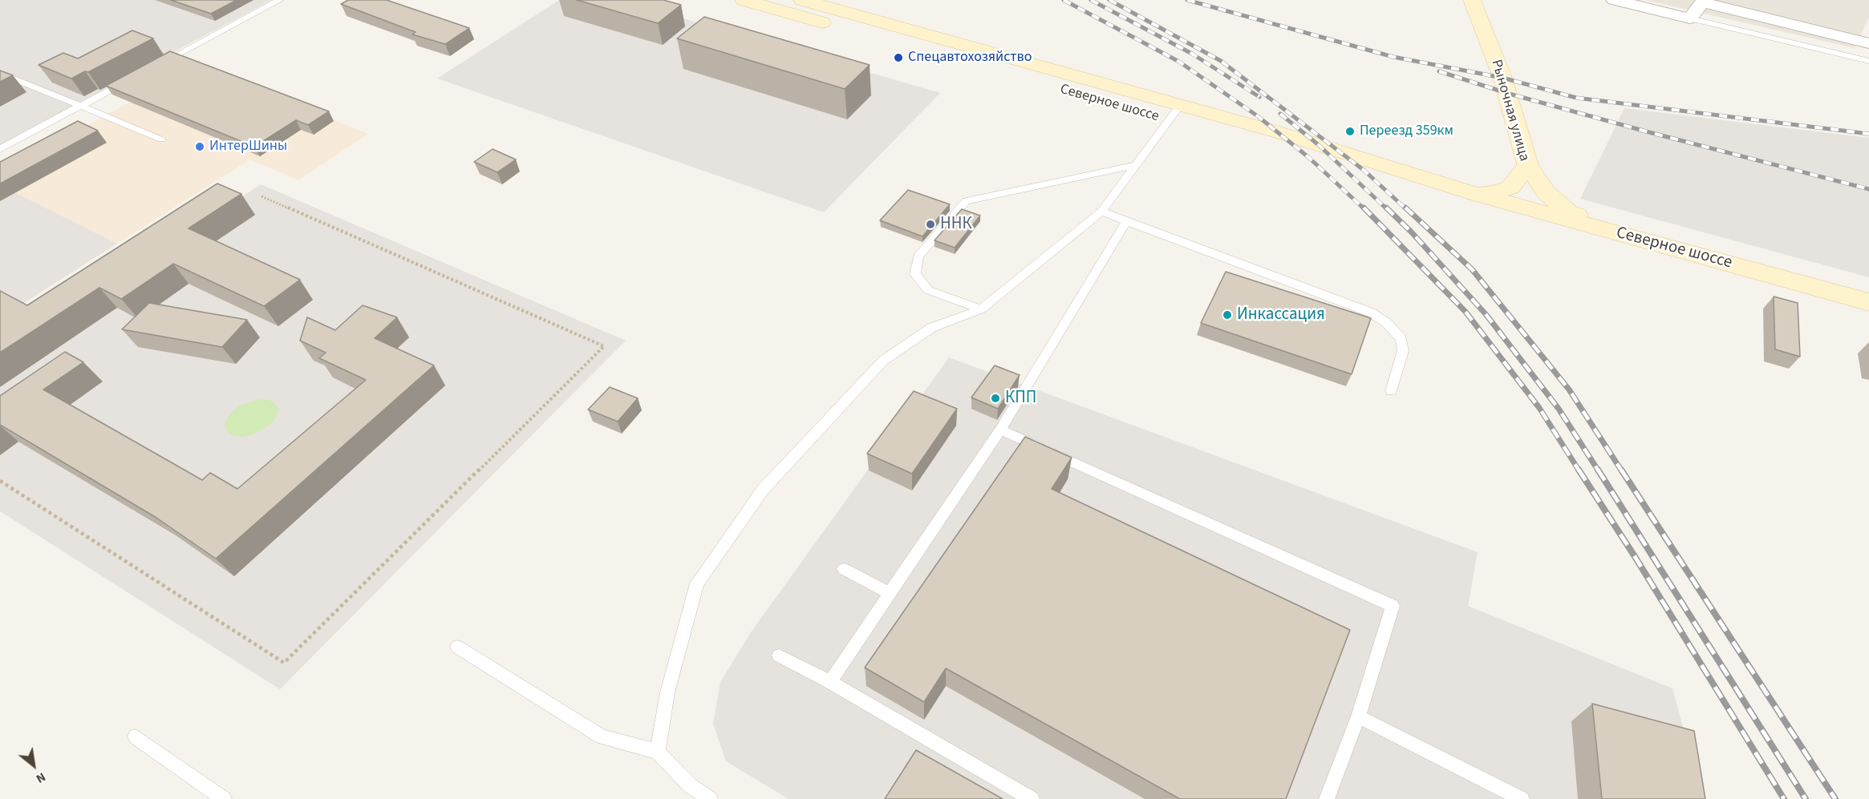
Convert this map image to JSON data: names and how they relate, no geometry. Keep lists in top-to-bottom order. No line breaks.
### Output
{"streets":{"main road":["Северное шоссе","Рыночная улица"]},"crossings":[["Северное шоссе","Рыночная улица"]],"places":["Спецавтохозяйство","Переезд 359км","ИнтерШины","ННК","Инкассация","КПП"],"north":"bottom right"}
